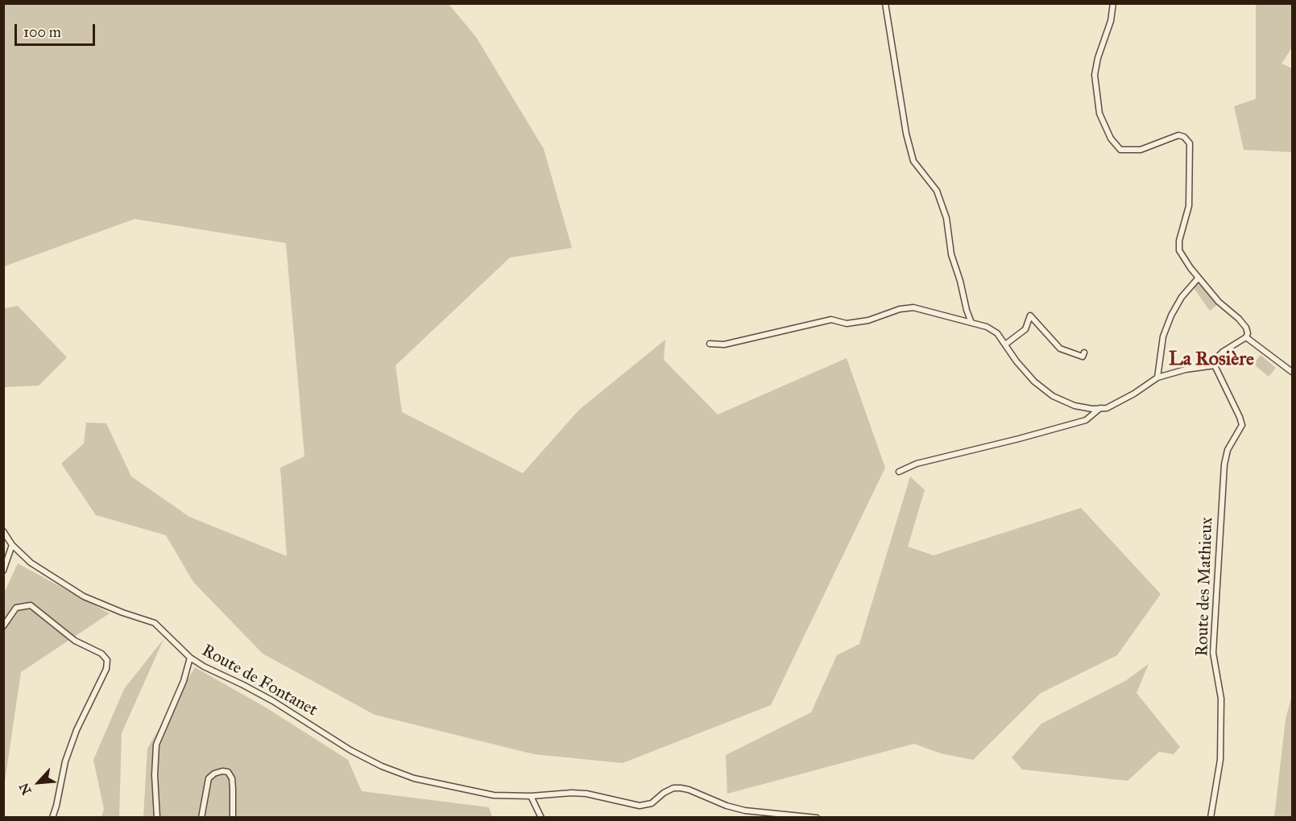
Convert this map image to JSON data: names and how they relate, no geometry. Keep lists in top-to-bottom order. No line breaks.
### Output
{"streets":{"street":["Route des Mathieux","Route de Fontanet"]},"districts":["La Rosière"],"scale_bar":"100 m","north":"bottom left"}
